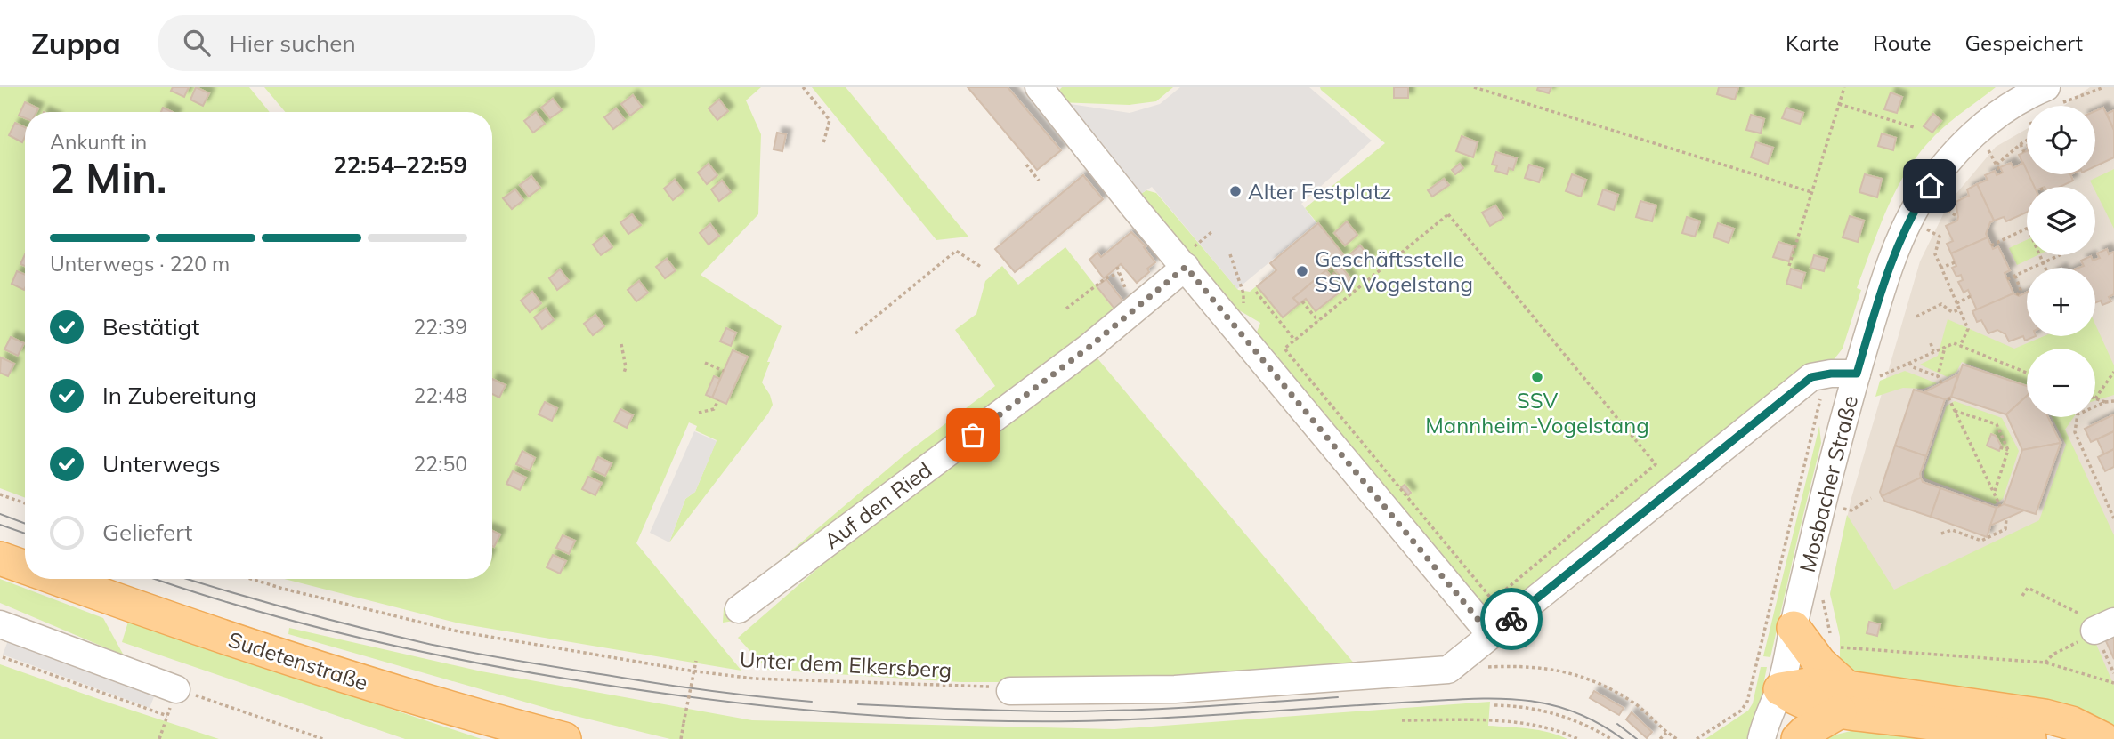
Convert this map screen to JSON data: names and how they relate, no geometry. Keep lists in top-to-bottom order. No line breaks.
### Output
{"streets":{"main road":["Sudetenstraße"],"street":["Mosbacher Straße","Auf den Ried"],"path":["Unter dem Elkersberg"]},"places":["Alter Festplatz","Geschäftsstelle SSV Vogelstang","SSV Mannheim-Vogelstang"],"page":{"header":"Zuppa","search":"Hier suchen","nav":["Karte","Route","Gespeichert"],"map_buttons":["+","−"],"heading":["2 Min.","Ankunft in","22:54–22:59"],"bar":"Unterwegs · 220 m","list":[["Bestätigt","22:39"],["In Zubereitung","22:48"],["Unterwegs","22:50"],"Geliefert"]}}
